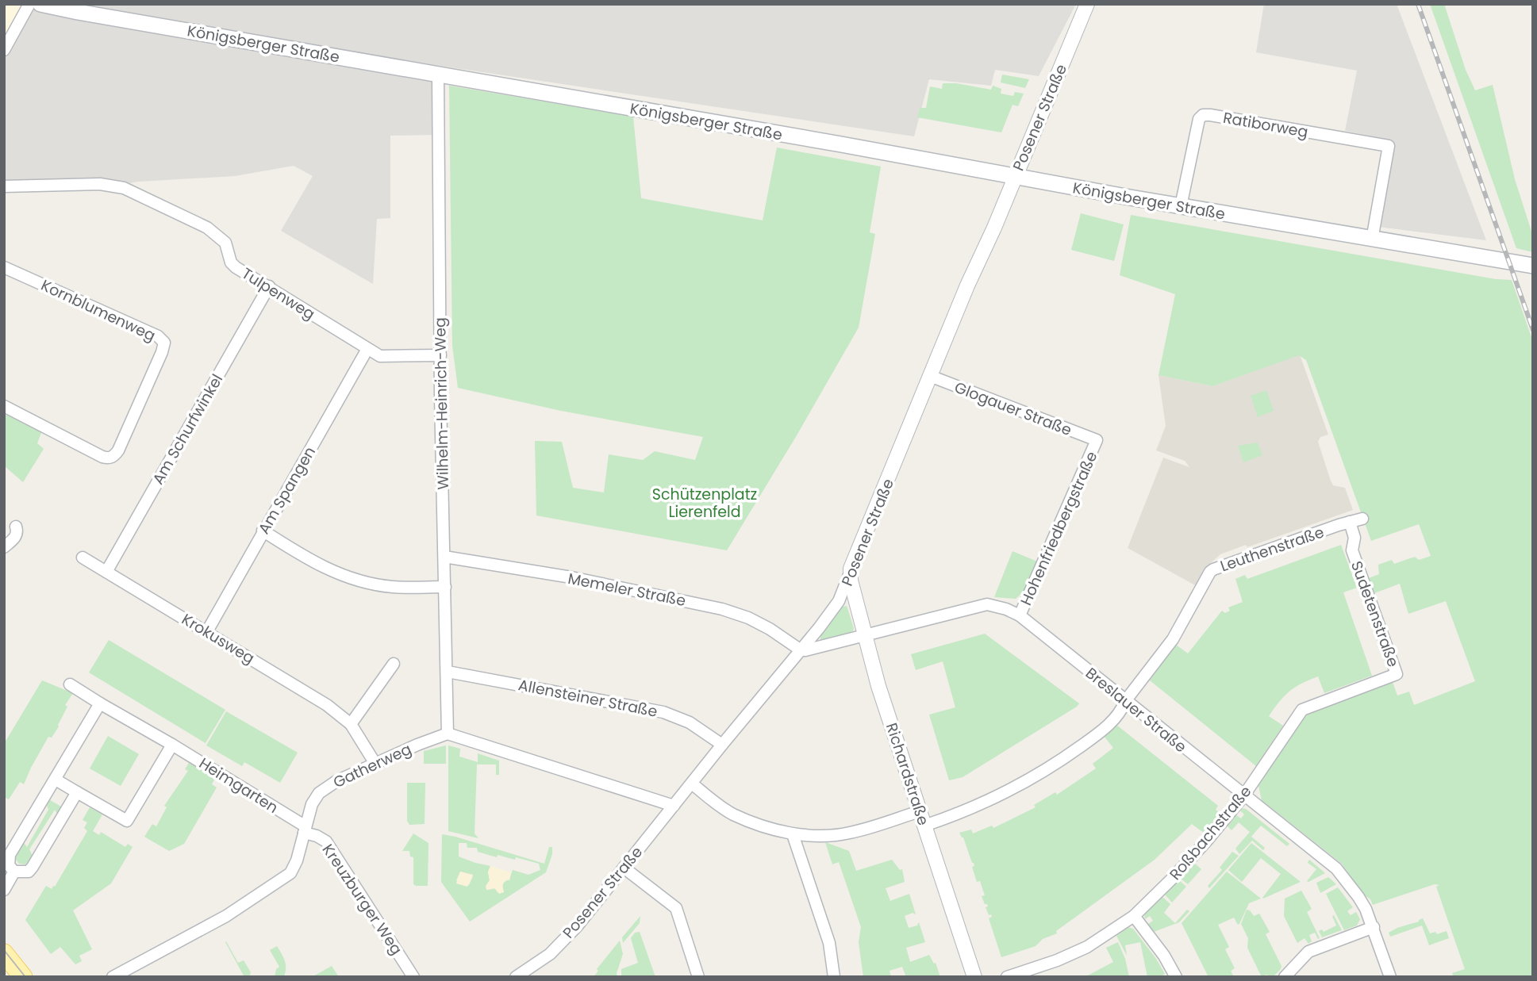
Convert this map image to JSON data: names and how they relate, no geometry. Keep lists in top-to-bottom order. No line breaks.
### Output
{"streets":{"main road":["Königsberger Straße"],"street":["Posener Straße","Ratiborweg","Tulpenweg","Kornblumenweg","Wilhelm-Heinrich-Weg","Glogauer Straße","Am Schurfwinkel","Am Spangen","Hohenfriedbergstraße","Leuthenstraße","Memeler Straße","Sudetenstraße","Krokusweg","Allensteiner Straße","Breslauer Straße","Gatherweg","Richardstraße","Heimgarten","Roßbachstraße","Kreuzburger Weg"]},"crossings":[["Königsberger Straße","Posener Straße"],["Königsberger Straße","Ratiborweg"],["Königsberger Straße","Wilhelm-Heinrich-Weg"],["Posener Straße","Glogauer Straße"],["Posener Straße","Leuthenstraße"],["Posener Straße","Memeler Straße"],["Posener Straße","Allensteiner Straße"],["Posener Straße","Breslauer Straße"],["Posener Straße","Richardstraße"],["Tulpenweg","Wilhelm-Heinrich-Weg"],["Tulpenweg","Am Schurfwinkel"],["Tulpenweg","Am Spangen"],["Wilhelm-Heinrich-Weg","Memeler Straße"],["Wilhelm-Heinrich-Weg","Allensteiner Straße"],["Wilhelm-Heinrich-Weg","Gatherweg"],["Glogauer Straße","Hohenfriedbergstraße"],["Am Schurfwinkel","Krokusweg"],["Am Spangen","Krokusweg"],["Hohenfriedbergstraße","Breslauer Straße"],["Leuthenstraße","Sudetenstraße"],["Leuthenstraße","Breslauer Straße"],["Leuthenstraße","Richardstraße"],["Memeler Straße","Breslauer Straße"],["Sudetenstraße","Roßbachstraße"],["Krokusweg","Gatherweg"],["Breslauer Straße","Richardstraße"],["Breslauer Straße","Roßbachstraße"],["Gatherweg","Heimgarten"],["Gatherweg","Kreuzburger Weg"],["Heimgarten","Kreuzburger Weg"]],"parks":["Schützenplatz Lierenfeld"]}
